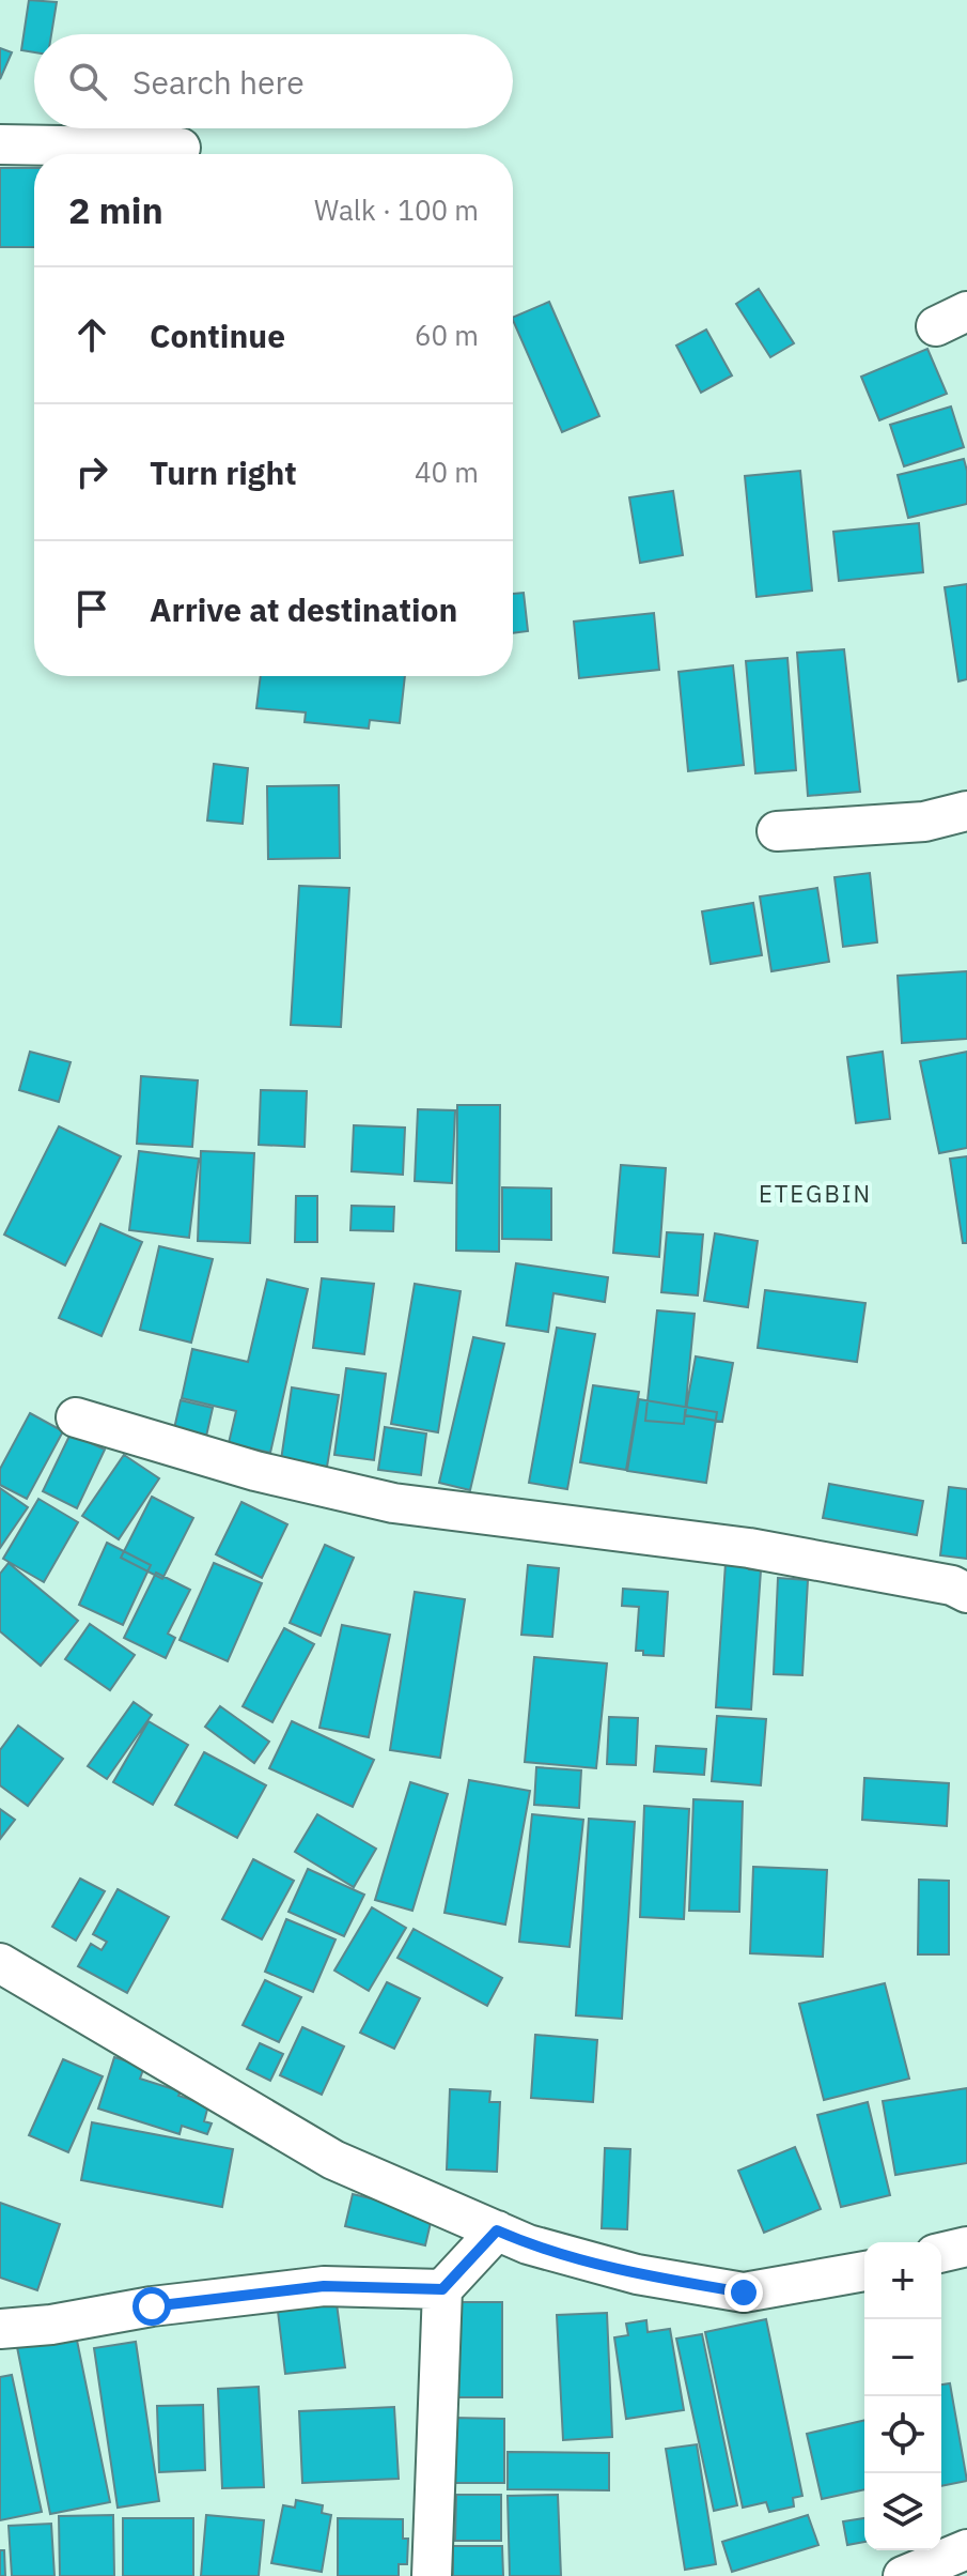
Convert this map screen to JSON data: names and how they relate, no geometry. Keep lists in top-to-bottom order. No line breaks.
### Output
{"districts":["ETEGBIN"],"page":{"search":"Search here","heading":["2 min","Walk · 100 m"],"list":[["Continue","60 m"],["Turn right","40 m"],"Arrive at destination"],"map_buttons":["+","−"]}}
